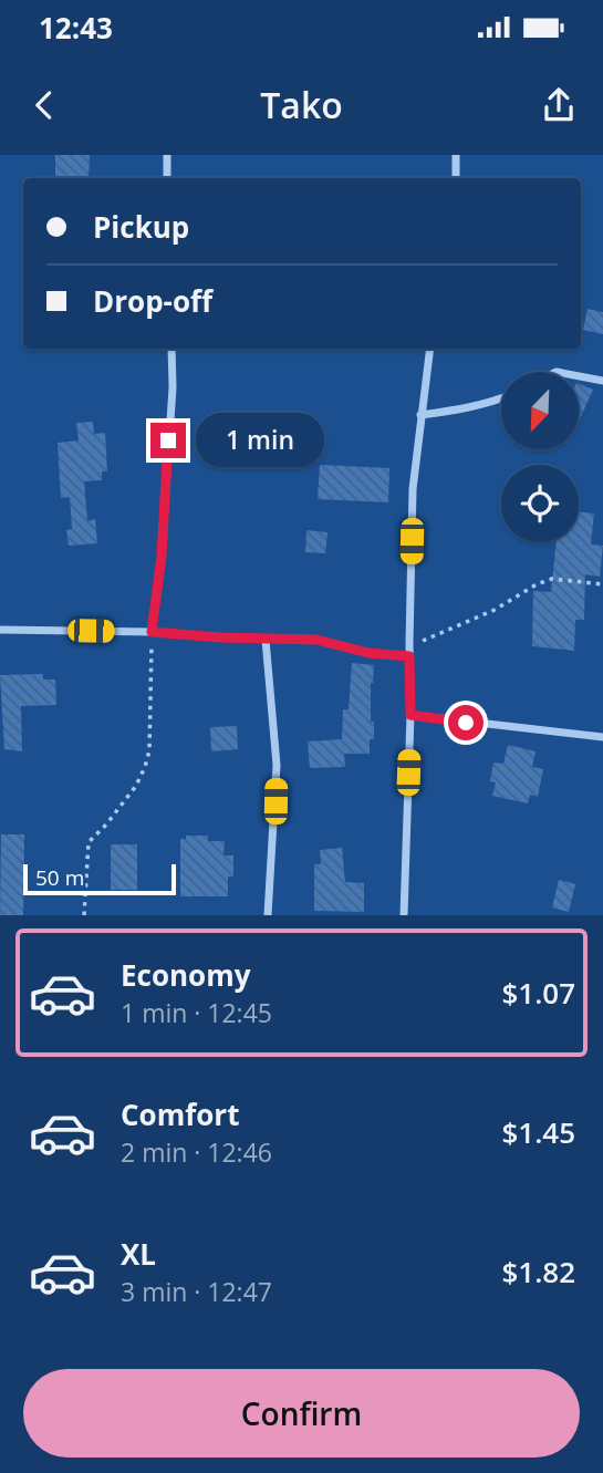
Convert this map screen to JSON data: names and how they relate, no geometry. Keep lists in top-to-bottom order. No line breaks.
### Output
{"scale_bar":"50 m","north":"bottom left","page":{"status":"12:43","header":"Tako","banner":["Pickup","Drop-off"],"bubble":"1 min","scale":"50 m","list":[{"name":"Economy","note":"1 min · 12:45","value":"$1.07"},{"name":"Comfort","note":"2 min · 12:46","value":"$1.45"},{"name":"XL","note":"3 min · 12:47","value":"$1.82"}],"buttons":"Confirm"}}
